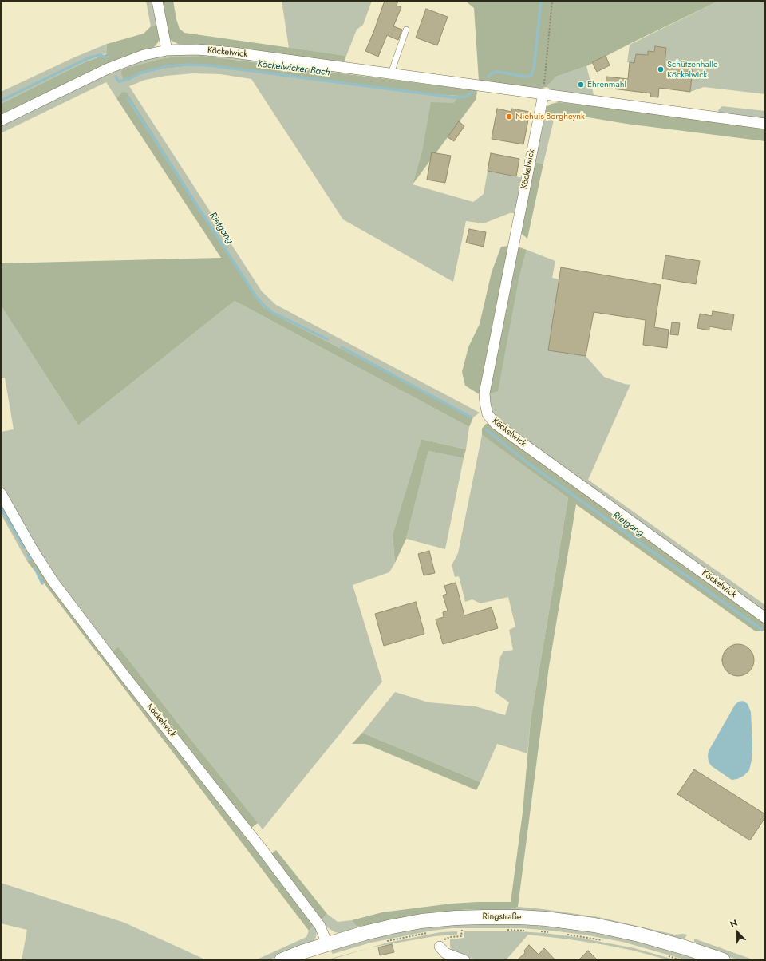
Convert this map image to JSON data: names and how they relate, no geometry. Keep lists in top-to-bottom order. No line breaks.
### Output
{"streets":{"main road":["Ringstraße"],"street":["Köckelwick"]},"crossings":[["Köckelwick","Ringstraße"]],"water":["Köckelwicker Bach","Rietgang"],"places":["Schützenhalle Köckelwick","Ehrenmahl","Niehuis-Borgheynk"],"north":"top"}
